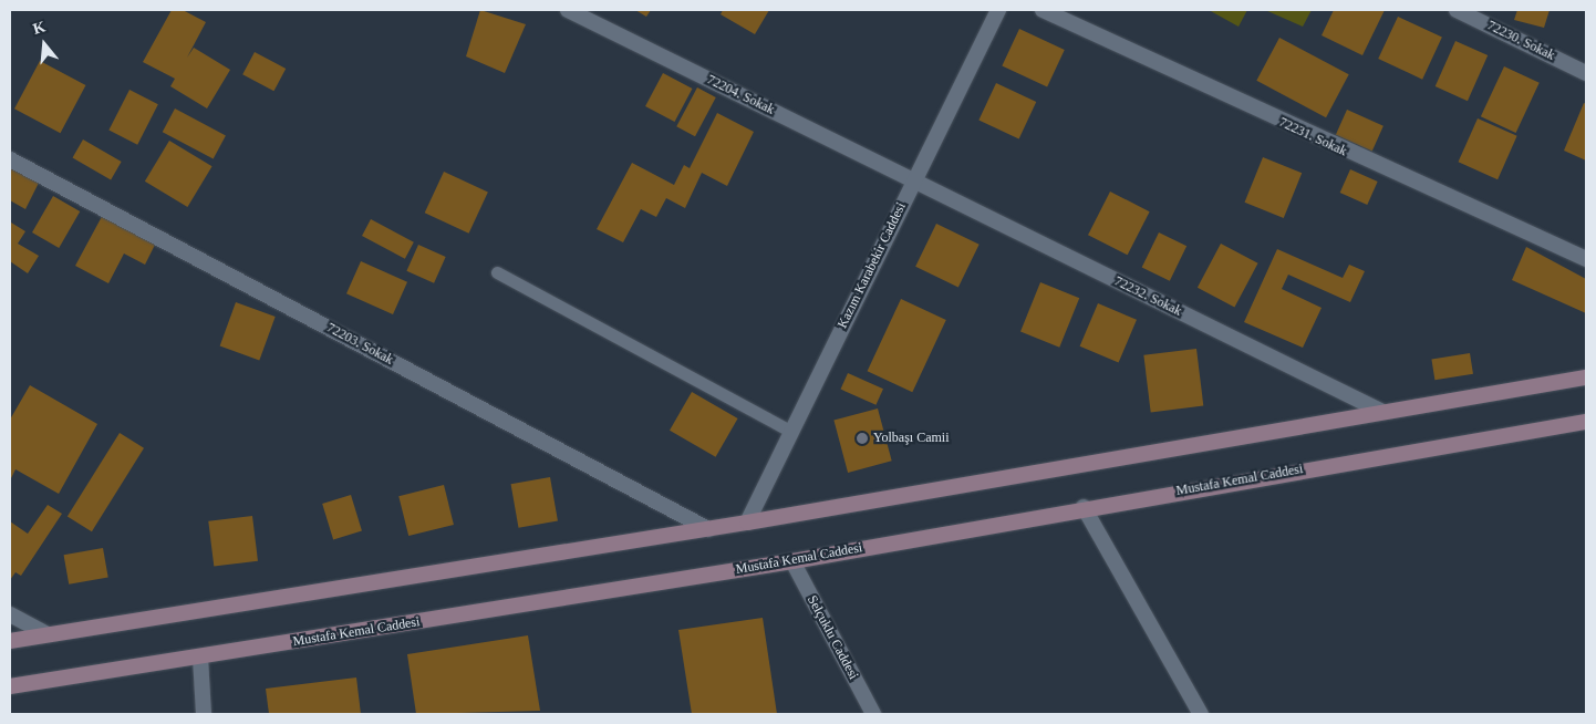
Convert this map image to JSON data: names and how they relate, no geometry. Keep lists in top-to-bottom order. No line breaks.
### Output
{"streets":{"main road":["Mustafa Kemal Caddesi"],"street":["72230. Sokak","72204. Sokak","72231. Sokak","Kazım Karabekir Caddesi","72232. Sokak","72203. Sokak","Selçuklu Caddesi"]},"crossings":[["72204. Sokak","Kazım Karabekir Caddesi"],["72204. Sokak","72232. Sokak"],["Kazım Karabekir Caddesi","72232. Sokak"],["Mustafa Kemal Caddesi","Selçuklu Caddesi"]],"places":["Yolbaşı Camii"],"north":"top"}
